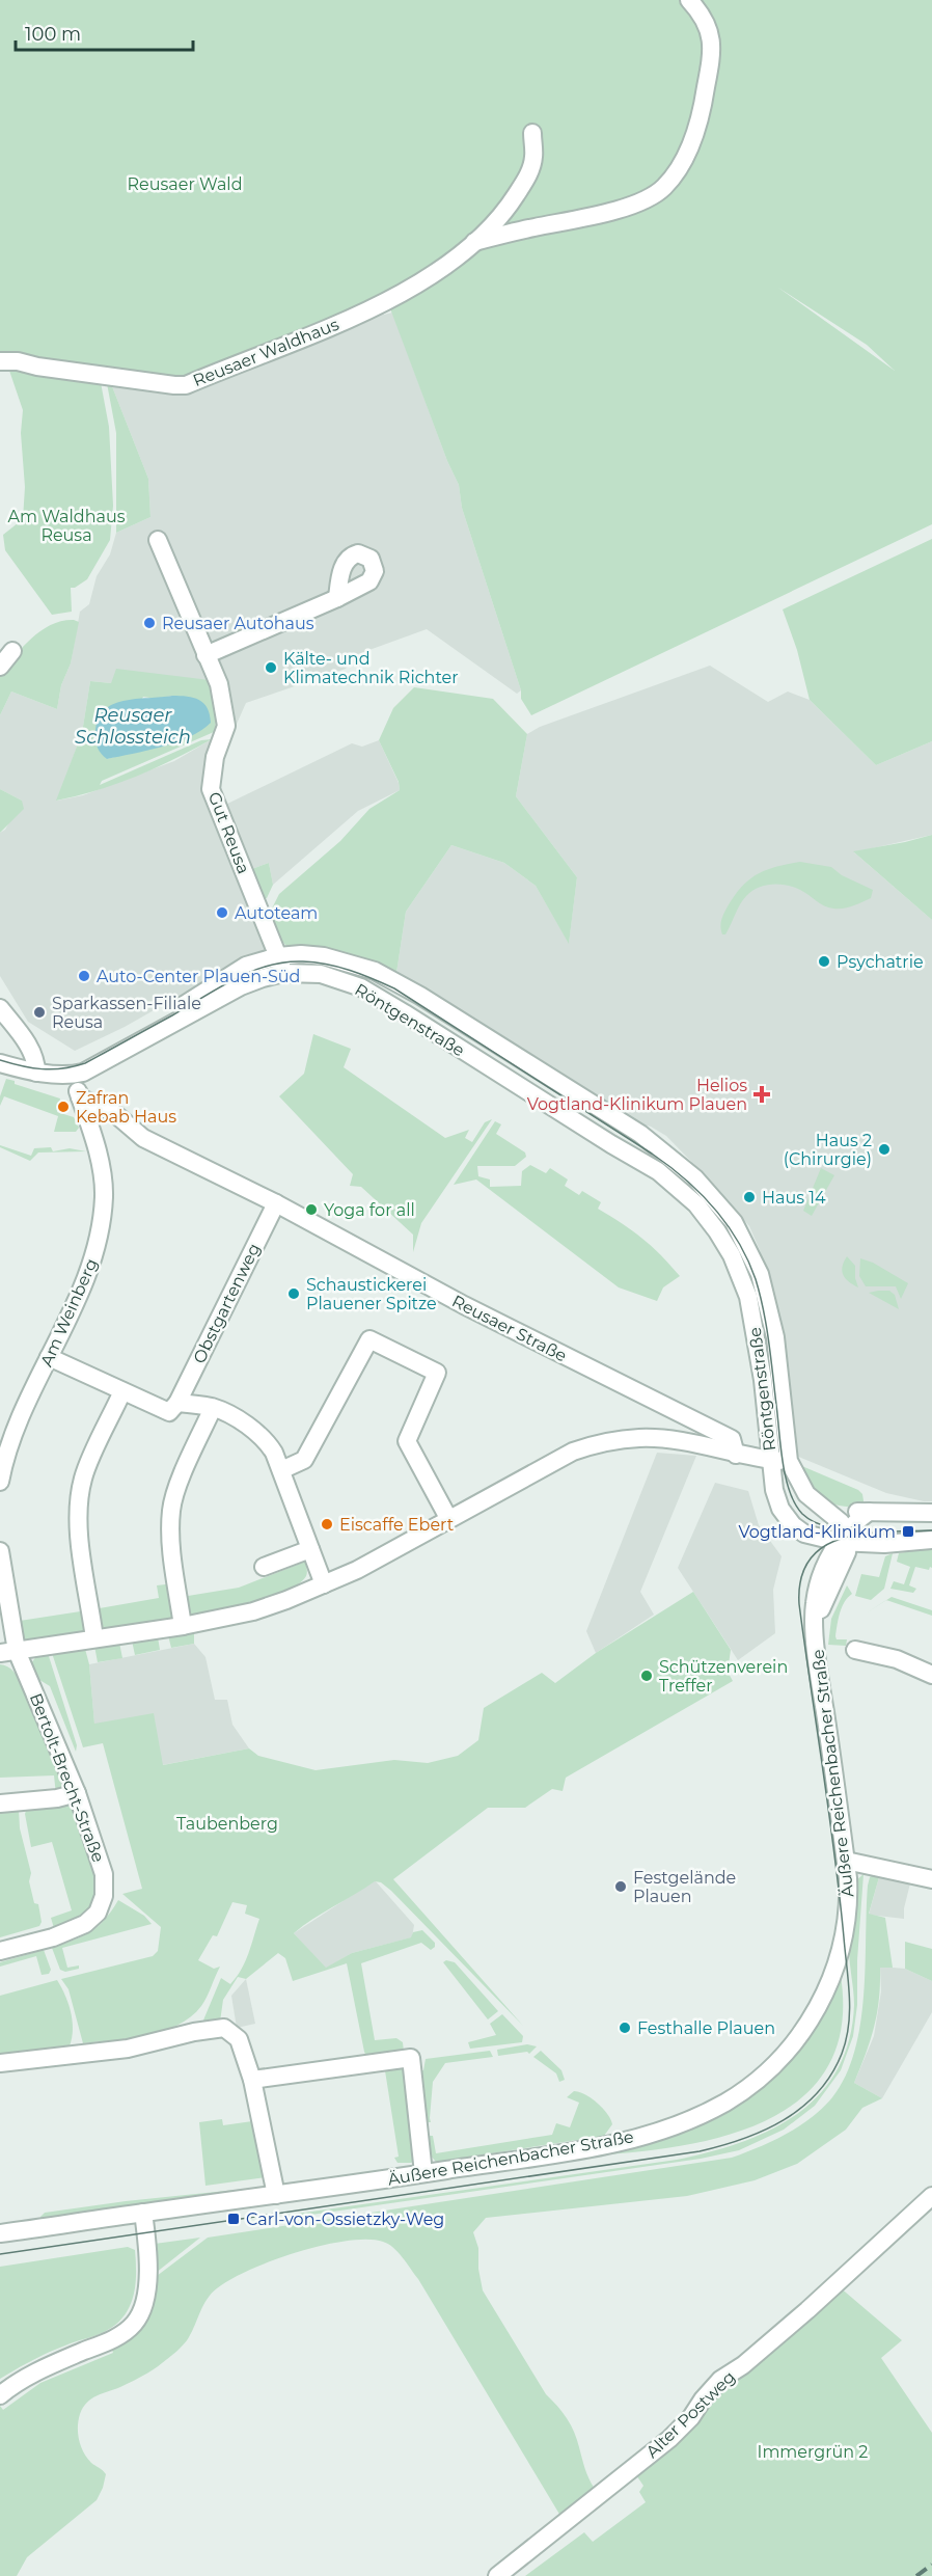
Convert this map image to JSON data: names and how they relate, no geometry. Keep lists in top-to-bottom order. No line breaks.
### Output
{"streets":{"street":["Reusaer Waldhaus","Gut Reusa","Röntgenstraße","Obstgartenweg","Am Weinberg","Reusaer Straße","Äußere Reichenbacher Straße","Bertolt-Brecht-Straße","Alter Postweg"]},"crossings":[["Gut Reusa","Röntgenstraße"],["Röntgenstraße","Am Weinberg"],["Röntgenstraße","Äußere Reichenbacher Straße"],["Obstgartenweg","Reusaer Straße"],["Am Weinberg","Reusaer Straße"]],"water":["Reusaer Schlossteich"],"parks":["Reusaer Wald","Am Waldhaus Reusa","Taubenberg","Immergrün 2"],"places":{"other":["Reusaer Autohaus","Kälte- und Klimatechnik Richter","Autoteam","Psychatrie","Auto-Center Plauen-Süd","Sparkassen-Filiale Reusa","Zafran Kebab Haus","Haus 2 (Chirurgie)","Haus 14","Yoga for all","Schaustickerei Plauener Spitze","Eiscaffe Ebert","Schützenverein Treffer","Festgelände Plauen","Festhalle Plauen"],"health":["Helios Vogtland-Klinikum Plauen"],"transit":["Vogtland-Klinikum","Carl-von-Ossietzky-Weg"]},"scale_bar":"100 m"}
